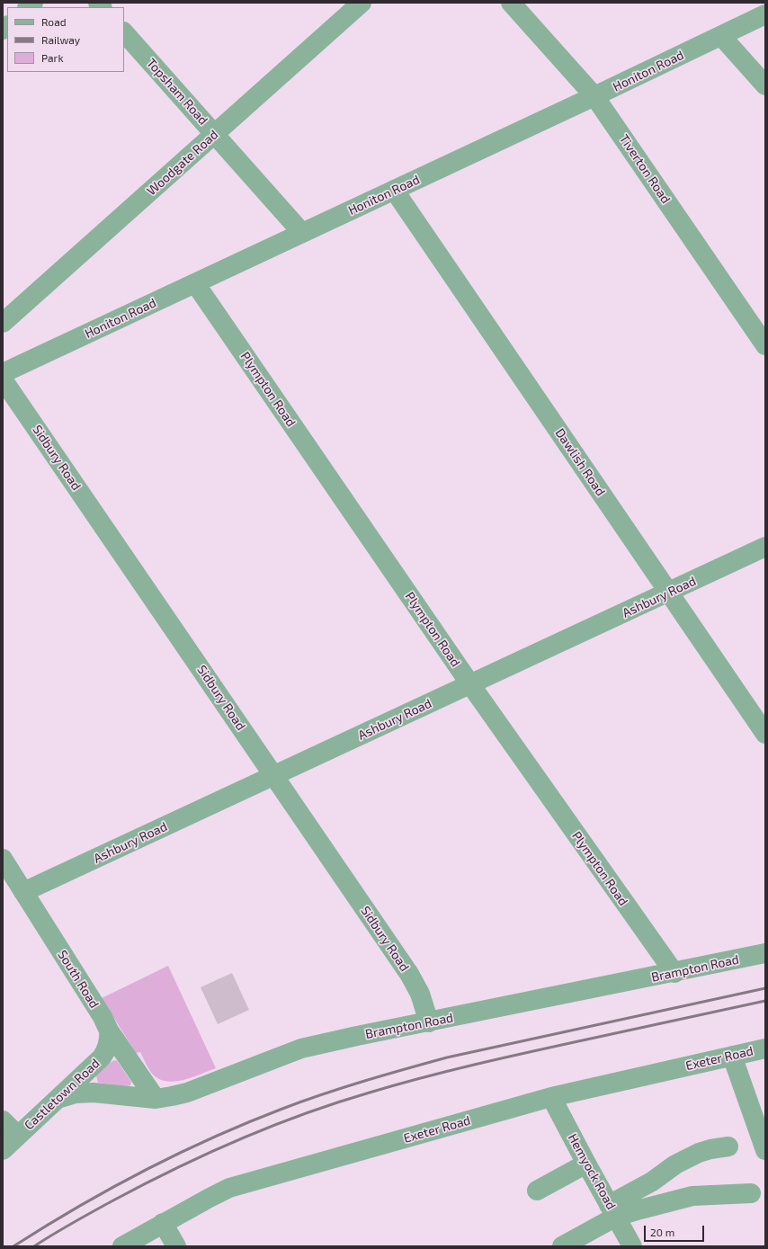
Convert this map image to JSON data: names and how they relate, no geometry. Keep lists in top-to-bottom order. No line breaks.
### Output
{"streets":{"street":["Honiton Road","Topsham Road","Woodgate Road","Tiverton Road","Plympton Road","Sidbury Road","Dawlish Road","Ashbury Road","Brampton Road","South Road","Exeter Road","Castletown Road","Hemyock Road"]},"crossings":[["Honiton Road","Topsham Road"],["Honiton Road","Tiverton Road"],["Honiton Road","Plympton Road"],["Honiton Road","Dawlish Road"],["Topsham Road","Woodgate Road"],["Plympton Road","Ashbury Road"],["Plympton Road","Brampton Road"],["Sidbury Road","Ashbury Road"],["Sidbury Road","Brampton Road"],["Dawlish Road","Ashbury Road"],["Ashbury Road","South Road"],["Brampton Road","South Road"],["Brampton Road","Castletown Road"],["South Road","Castletown Road"],["Exeter Road","Hemyock Road"]],"legend":["Road","Railway","Park"],"scale_bar":"20 m"}
